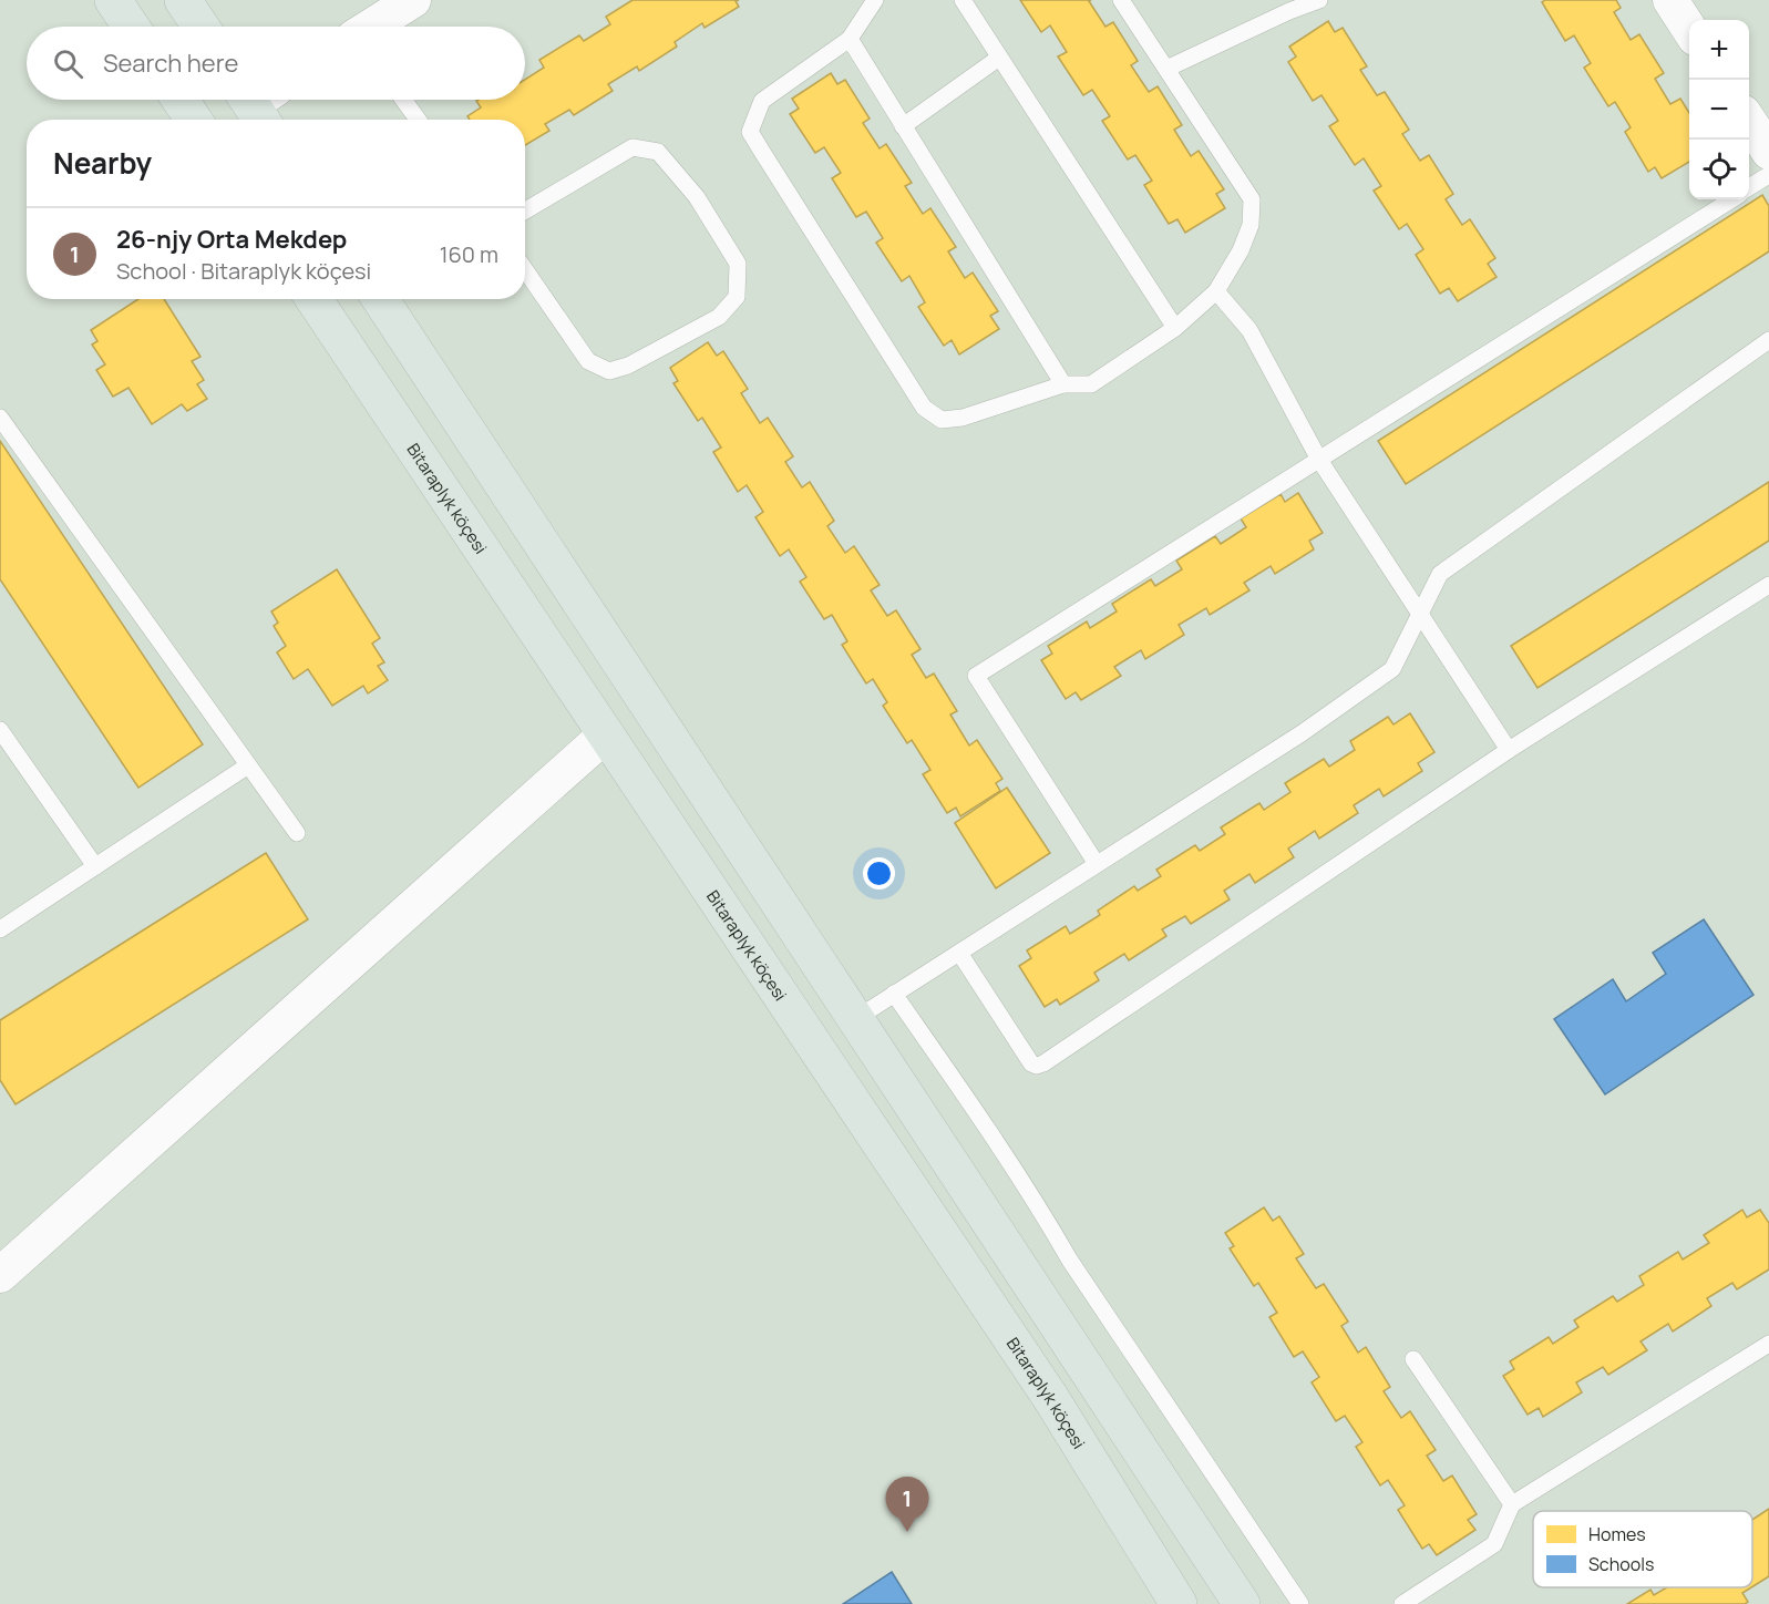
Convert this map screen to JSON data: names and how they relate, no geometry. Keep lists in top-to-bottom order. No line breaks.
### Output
{"streets":{"highway":["Bitaraplyk köçesi"]},"legend":["Homes","Schools"],"page":{"map_buttons":["+","−"],"search":"Search here","heading":"Nearby","list":[{"mark":"1","name":"26-njy Orta Mekdep","note":"School · Bitaraplyk köçesi","value":"160 m"}],"pins":"1"}}
